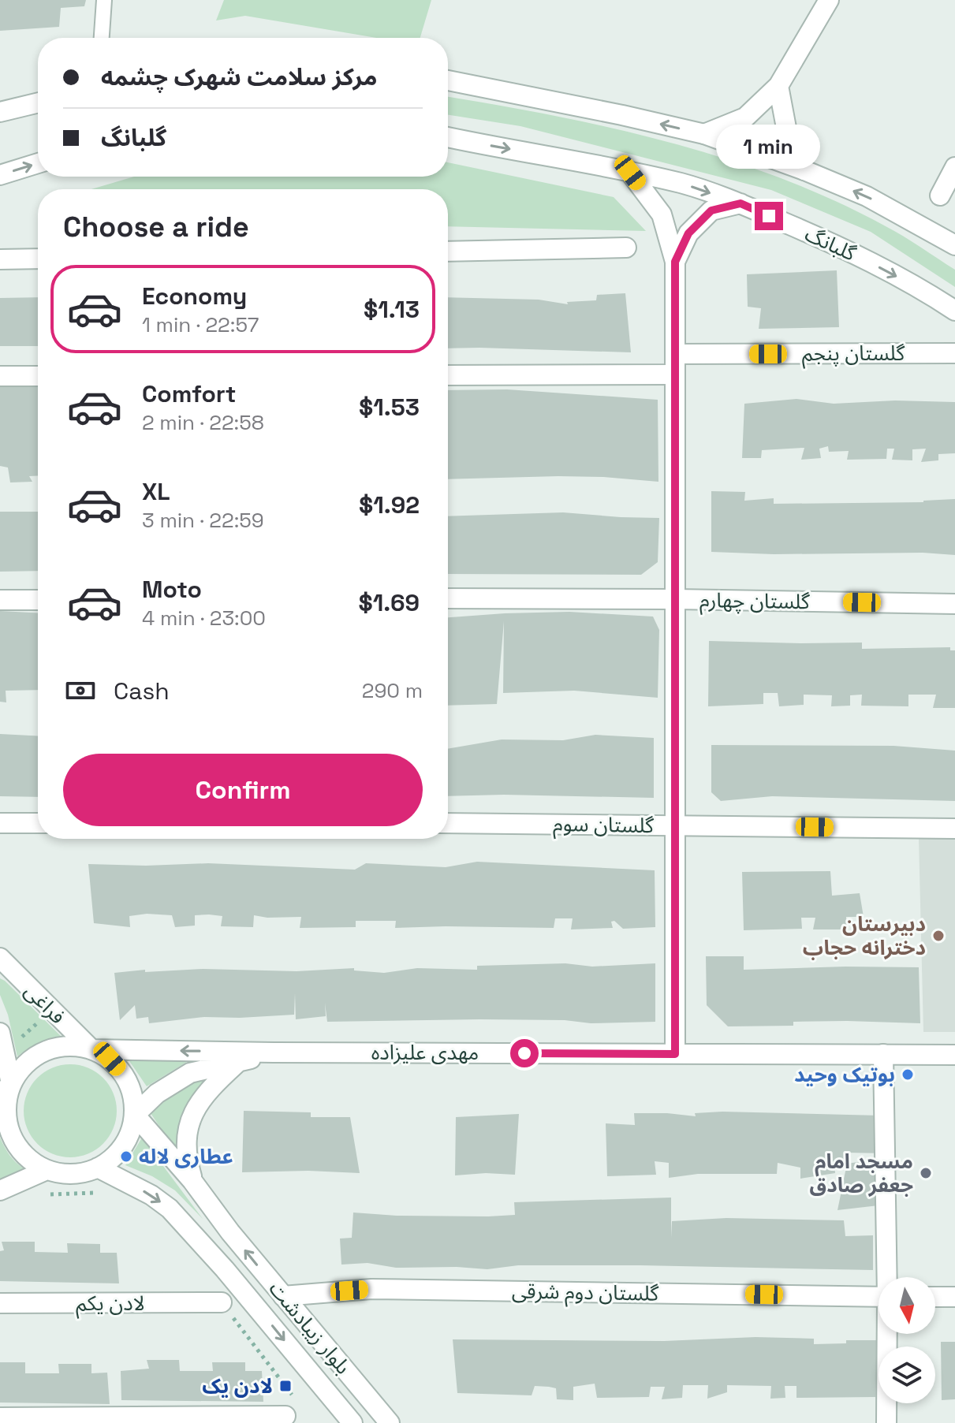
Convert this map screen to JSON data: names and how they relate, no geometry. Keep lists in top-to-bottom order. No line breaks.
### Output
{"streets":{"street":["گلبانگ","گلستان پنجم","گلستان چهارم","گلستان سوم","فراغی","مهدی علیزاده","گلستان دوم شرقی","لادن یکم","بلوار زیبادشت"]},"crossings":[["فراغی","بلوار زیبادشت"],["گلستان دوم شرقی","بلوار زیبادشت"]],"places":{"other":["دبیرستان دخترانه حجاب","بوتیک وحید","عطاری لاله","مسجد امام جعفر صادق"],"transit":["لادن یک"]},"north":"bottom","page":{"banner":["مرکز سلامت شهرک چشمه","گلبانگ"],"bubble":"1 min","heading":"Choose a ride","list":[{"name":"Economy","note":"1 min · 22:57","value":"$1.13"},{"name":"Comfort","note":"2 min · 22:58","value":"$1.53"},{"name":"XL","note":"3 min · 22:59","value":"$1.92"},{"name":"Moto","note":"4 min · 23:00","value":"$1.69"}],"pay":["Cash","290 m"],"buttons":"Confirm"}}
